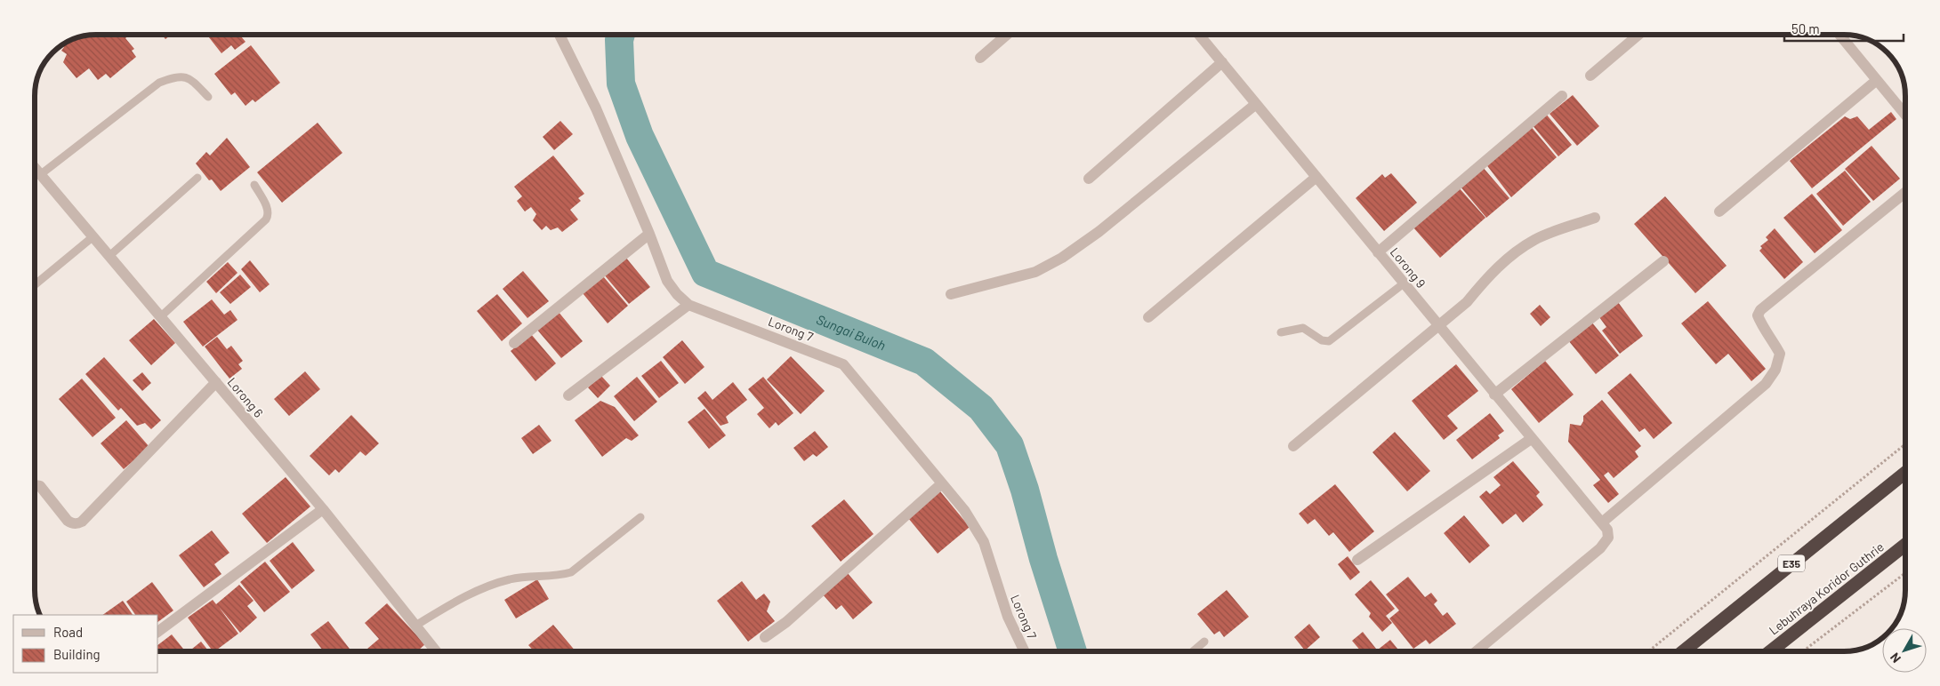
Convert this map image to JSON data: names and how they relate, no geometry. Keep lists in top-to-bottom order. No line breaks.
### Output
{"streets":{"highway":["E35","Lebuhraya Koridor Guthrie"],"street":["Lorong 9","Lorong 7","Lorong 6"]},"water":["Sungai Buloh"],"legend":["Road","Building"],"scale_bar":"50 m","north":"bottom left"}
